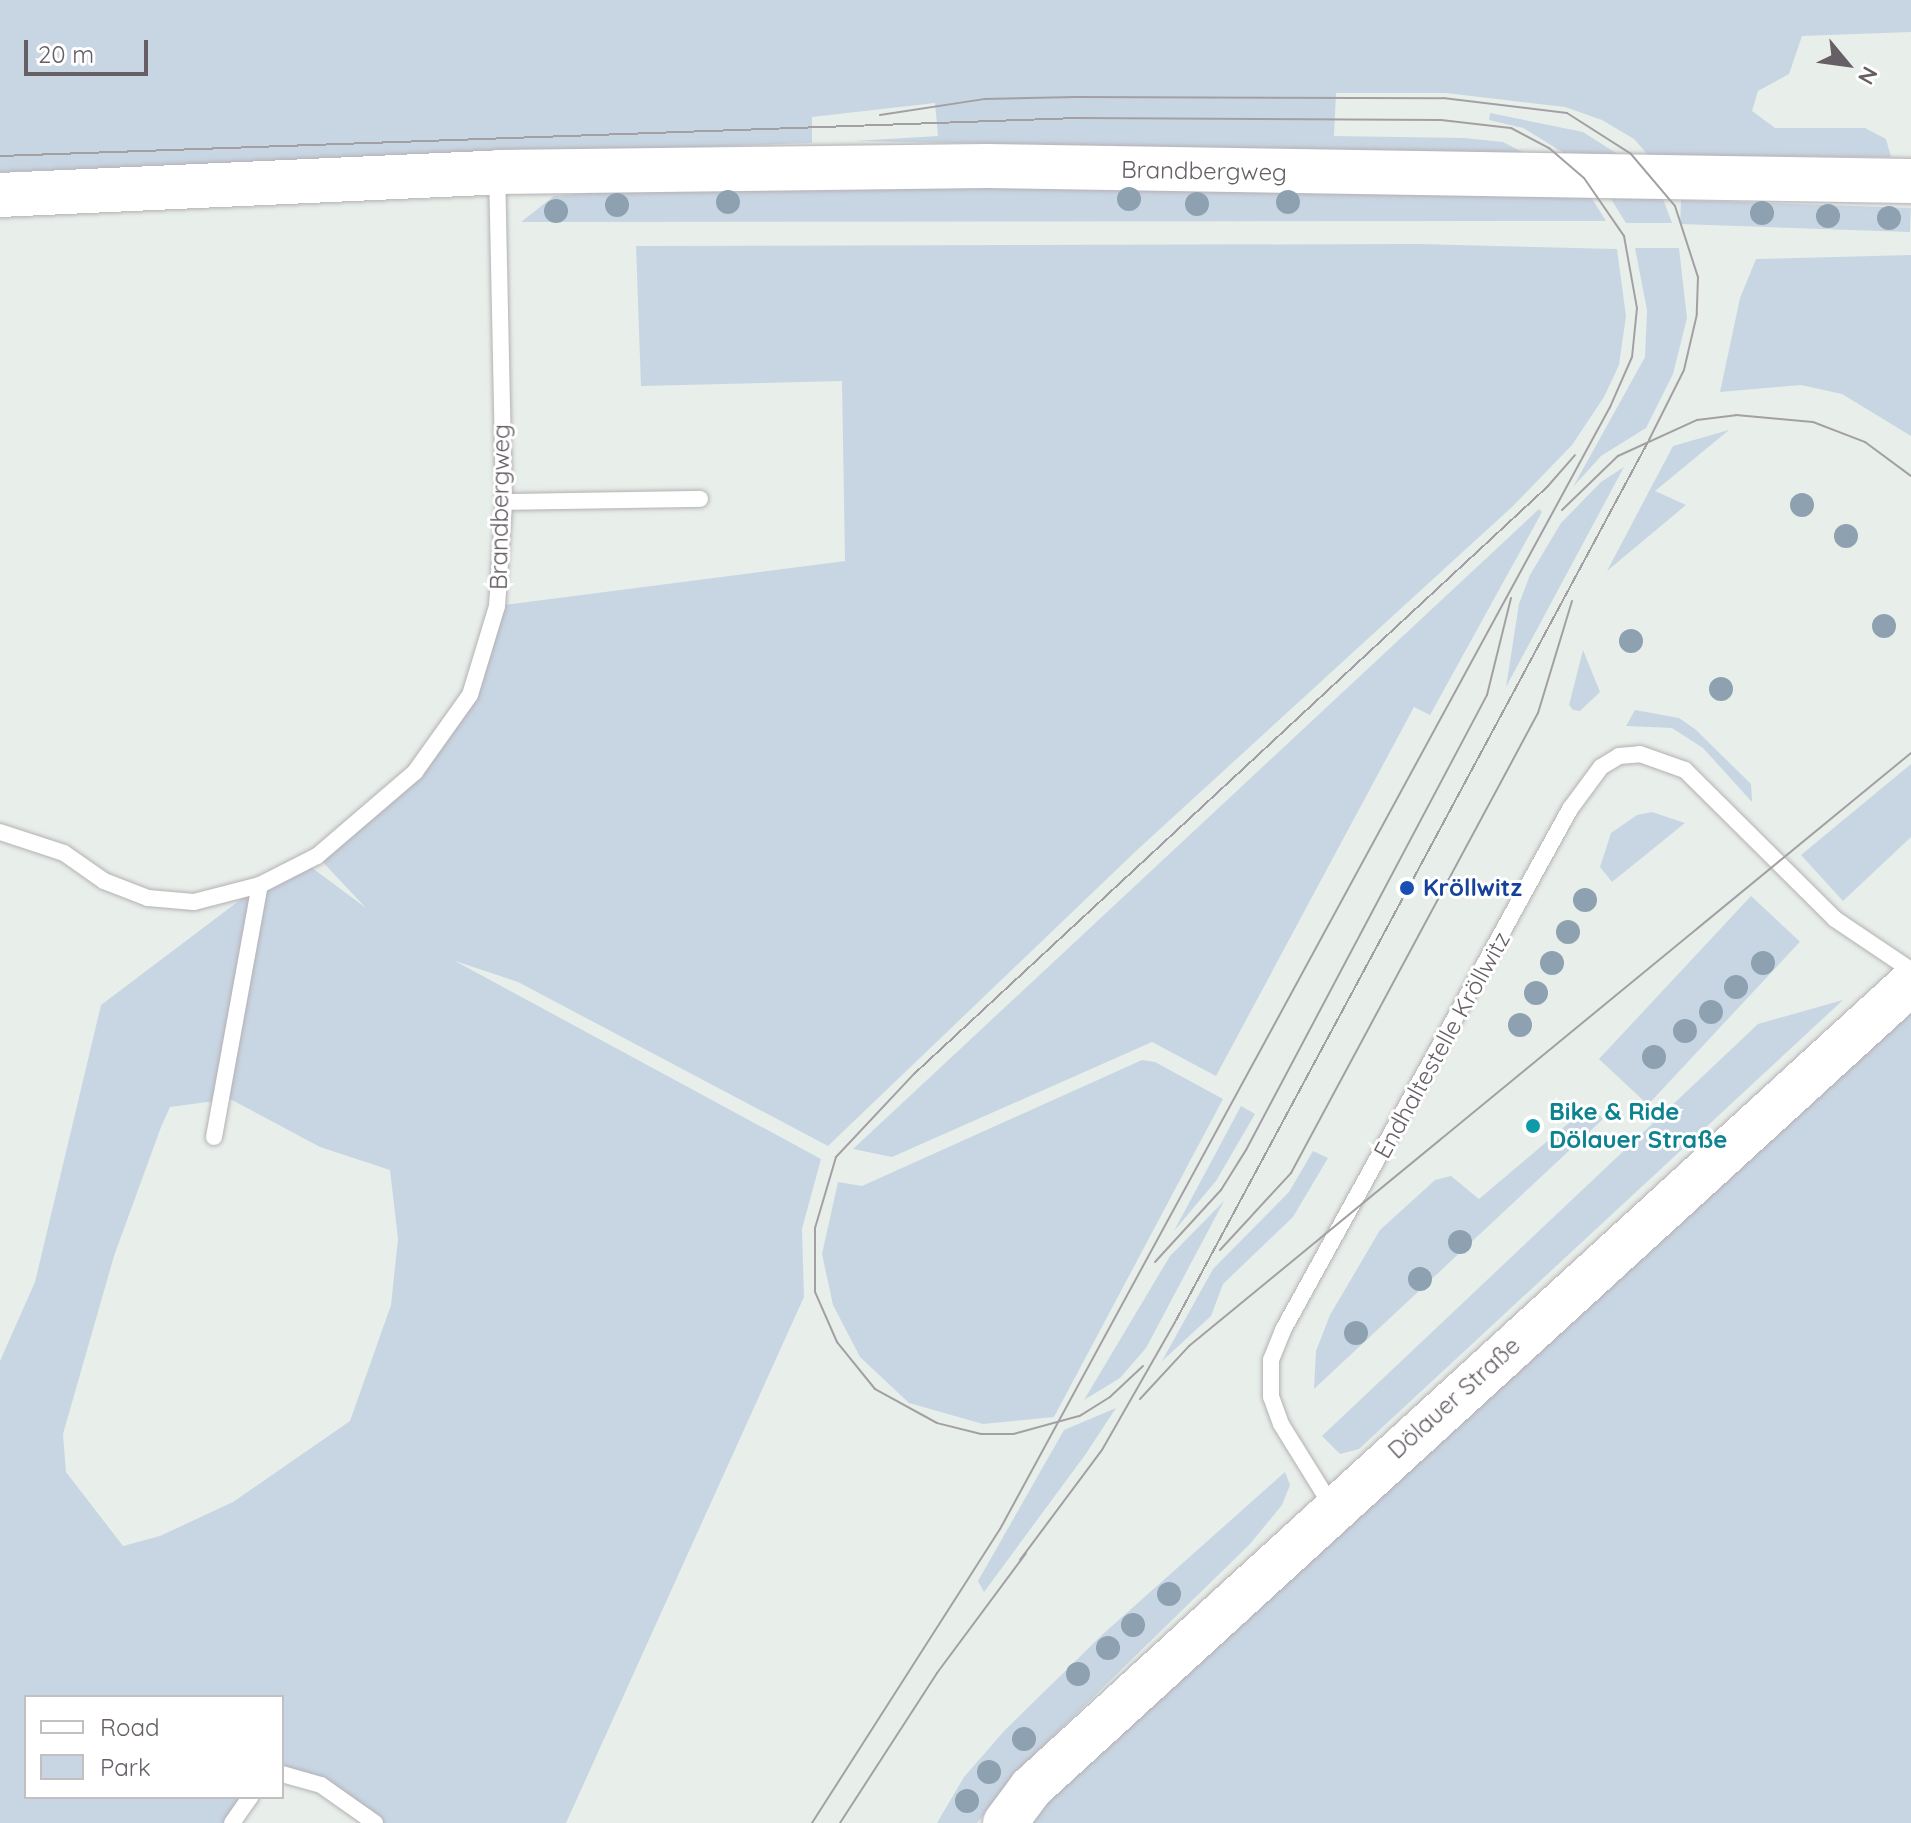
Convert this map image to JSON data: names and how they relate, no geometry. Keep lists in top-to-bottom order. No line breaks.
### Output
{"streets":{"main road":["Brandbergweg","Dölauer Straße"],"lane":["Endhaltestelle Kröllwitz"]},"crossings":[["Endhaltestelle Kröllwitz","Dölauer Straße"]],"places":["Kröllwitz","Bike & Ride Dölauer Straße"],"legend":["Road","Park"],"scale_bar":"20 m","north":"bottom right"}
